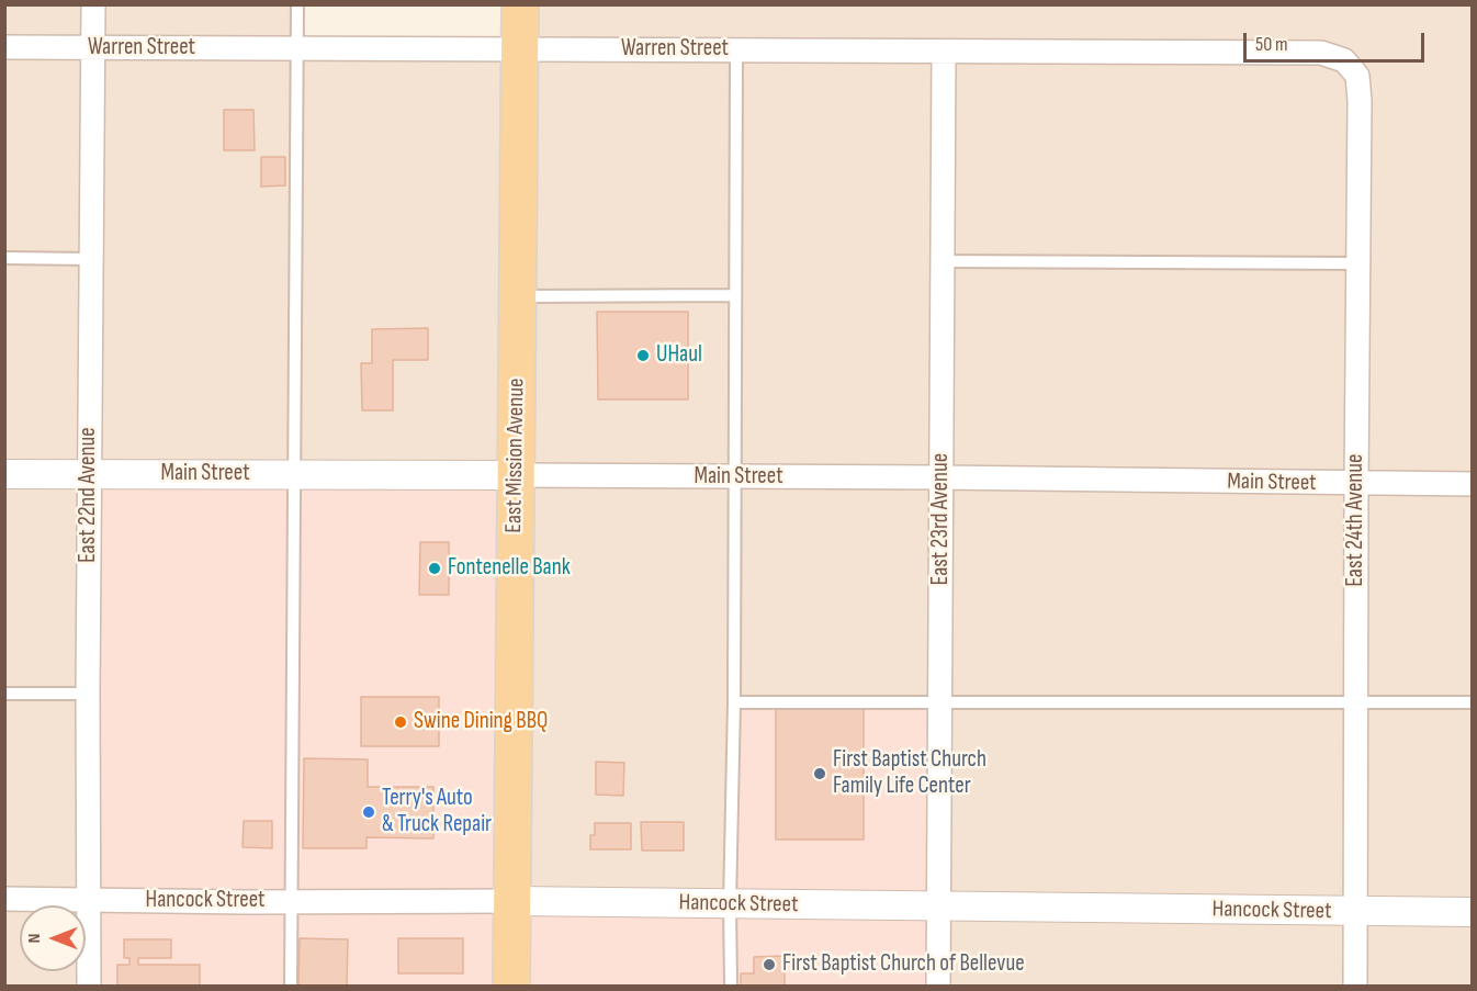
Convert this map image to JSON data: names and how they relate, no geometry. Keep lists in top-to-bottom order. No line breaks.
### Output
{"streets":{"main road":["East Mission Avenue"],"street":["Warren Street","Main Street","East 22nd Avenue","East 23rd Avenue","East 24th Avenue","Hancock Street"]},"crossings":[["Warren Street","East Mission Avenue"],["Warren Street","East 22nd Avenue"],["Warren Street","East 23rd Avenue"],["Warren Street","East 24th Avenue"],["East Mission Avenue","Main Street"],["East Mission Avenue","Hancock Street"],["Main Street","East 22nd Avenue"],["Main Street","East 23rd Avenue"],["Main Street","East 24th Avenue"],["East 22nd Avenue","Hancock Street"],["East 23rd Avenue","Hancock Street"],["East 24th Avenue","Hancock Street"]],"places":["UHaul","Fontenelle Bank","Swine Dining BBQ","First Baptist Church Family Life Center","Terry's Auto & Truck Repair","First Baptist Church of Bellevue"],"scale_bar":"50 m","north":"left"}
